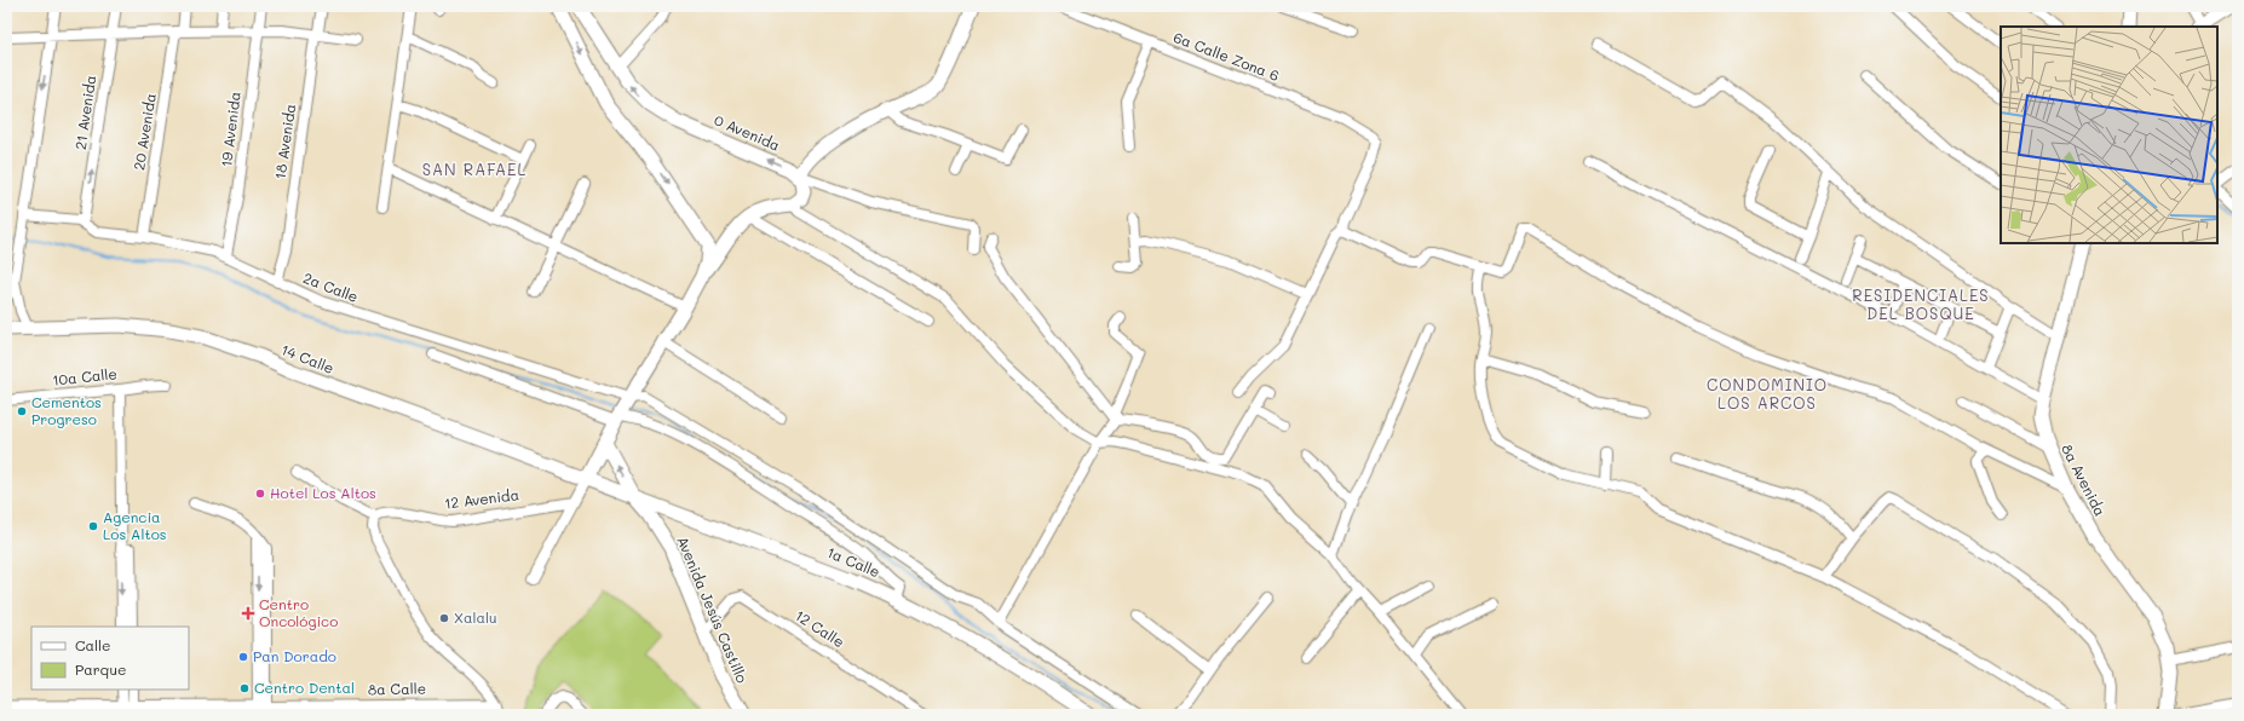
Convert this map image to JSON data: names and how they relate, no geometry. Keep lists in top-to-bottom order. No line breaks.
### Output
{"streets":{"street":["6a Calle Zona 6","21 Avenida","19 Avenida","20 Avenida","0 Avenida","18 Avenida","2a Calle","14 Calle","10a Calle","8a Avenida","12 Avenida","1a Calle","Avenida Jesús Castillo","12 Calle","8a Calle"]},"crossings":[["21 Avenida","2a Calle"],["19 Avenida","2a Calle"],["20 Avenida","2a Calle"],["18 Avenida","2a Calle"],["14 Calle","1a Calle"],["1a Calle","Avenida Jesús Castillo"],["Avenida Jesús Castillo","12 Calle"]],"one_way":["0 Avenida"],"districts":["SAN RAFAEL","RESIDENCIALES DEL BOSQUE","CONDOMINIO LOS ARCOS"],"places":{"other":["Cementos Progreso","Hotel Los Altos","Agencia Los Altos","Xalalu","Pan Dorado","Centro Dental"],"health":["Centro Oncológico"]},"legend":["Calle","Parque"]}
